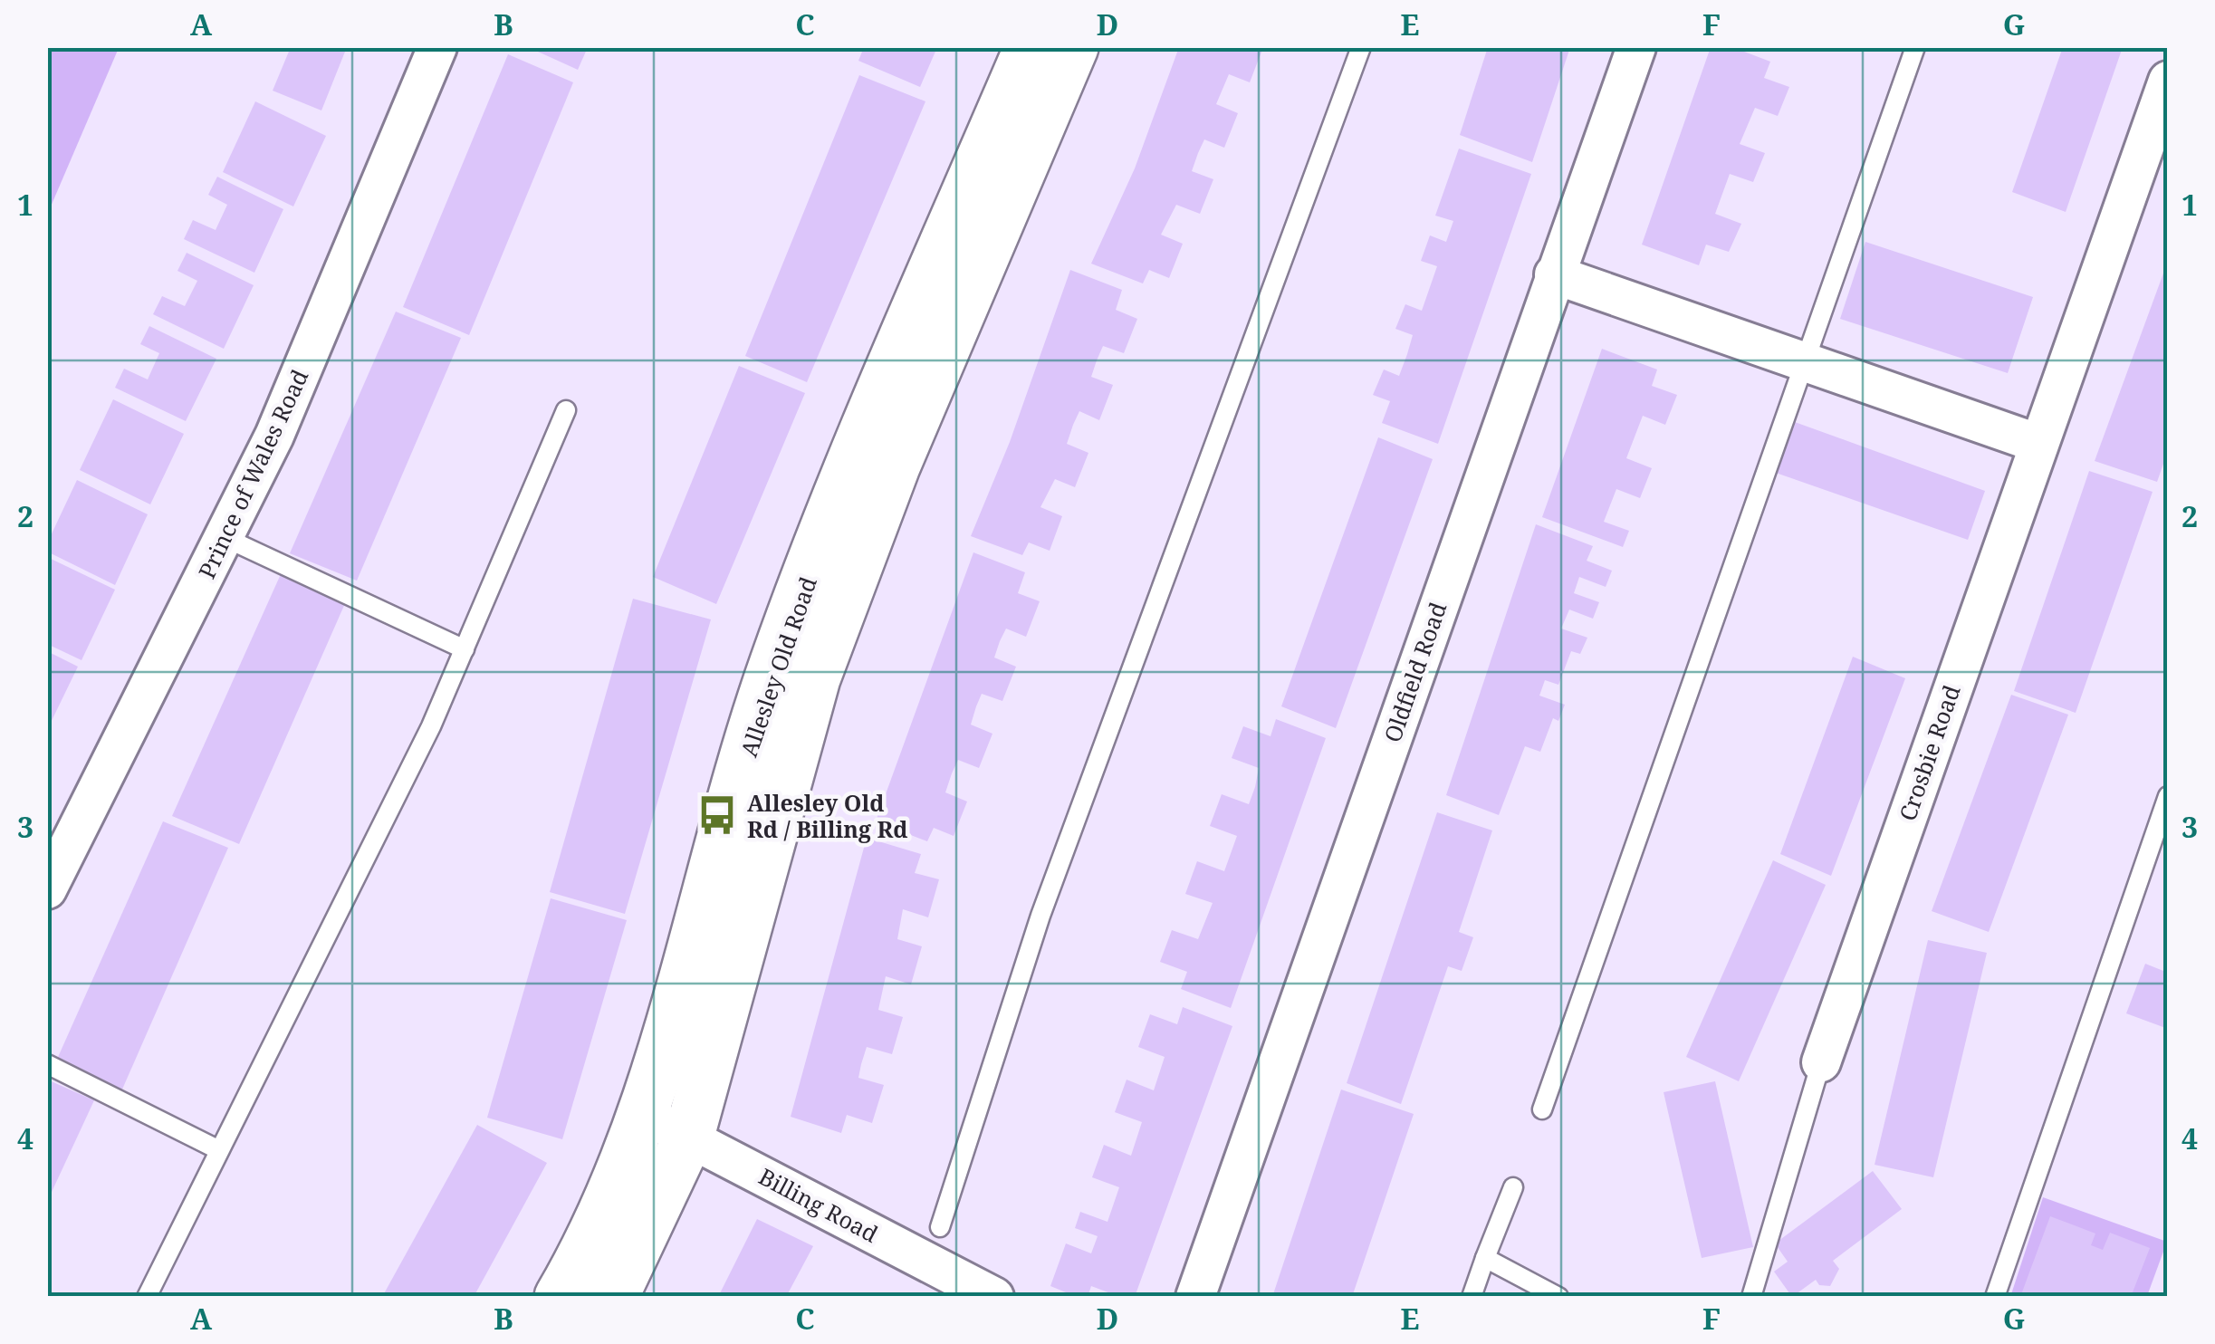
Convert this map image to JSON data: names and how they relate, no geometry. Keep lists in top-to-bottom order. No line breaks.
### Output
{"streets":{"main road":["Allesley Old Road"],"street":["Prince of Wales Road","Oldfield Road","Crosbie Road","Billing Road"]},"crossings":[["Allesley Old Road","Billing Road"]],"places":{"bus stop":["Allesley Old Rd / Billing Rd"]},"grid":{"columns":["A","B","C","D","E","F","G"],"rows":["1","2","3","4"]}}
